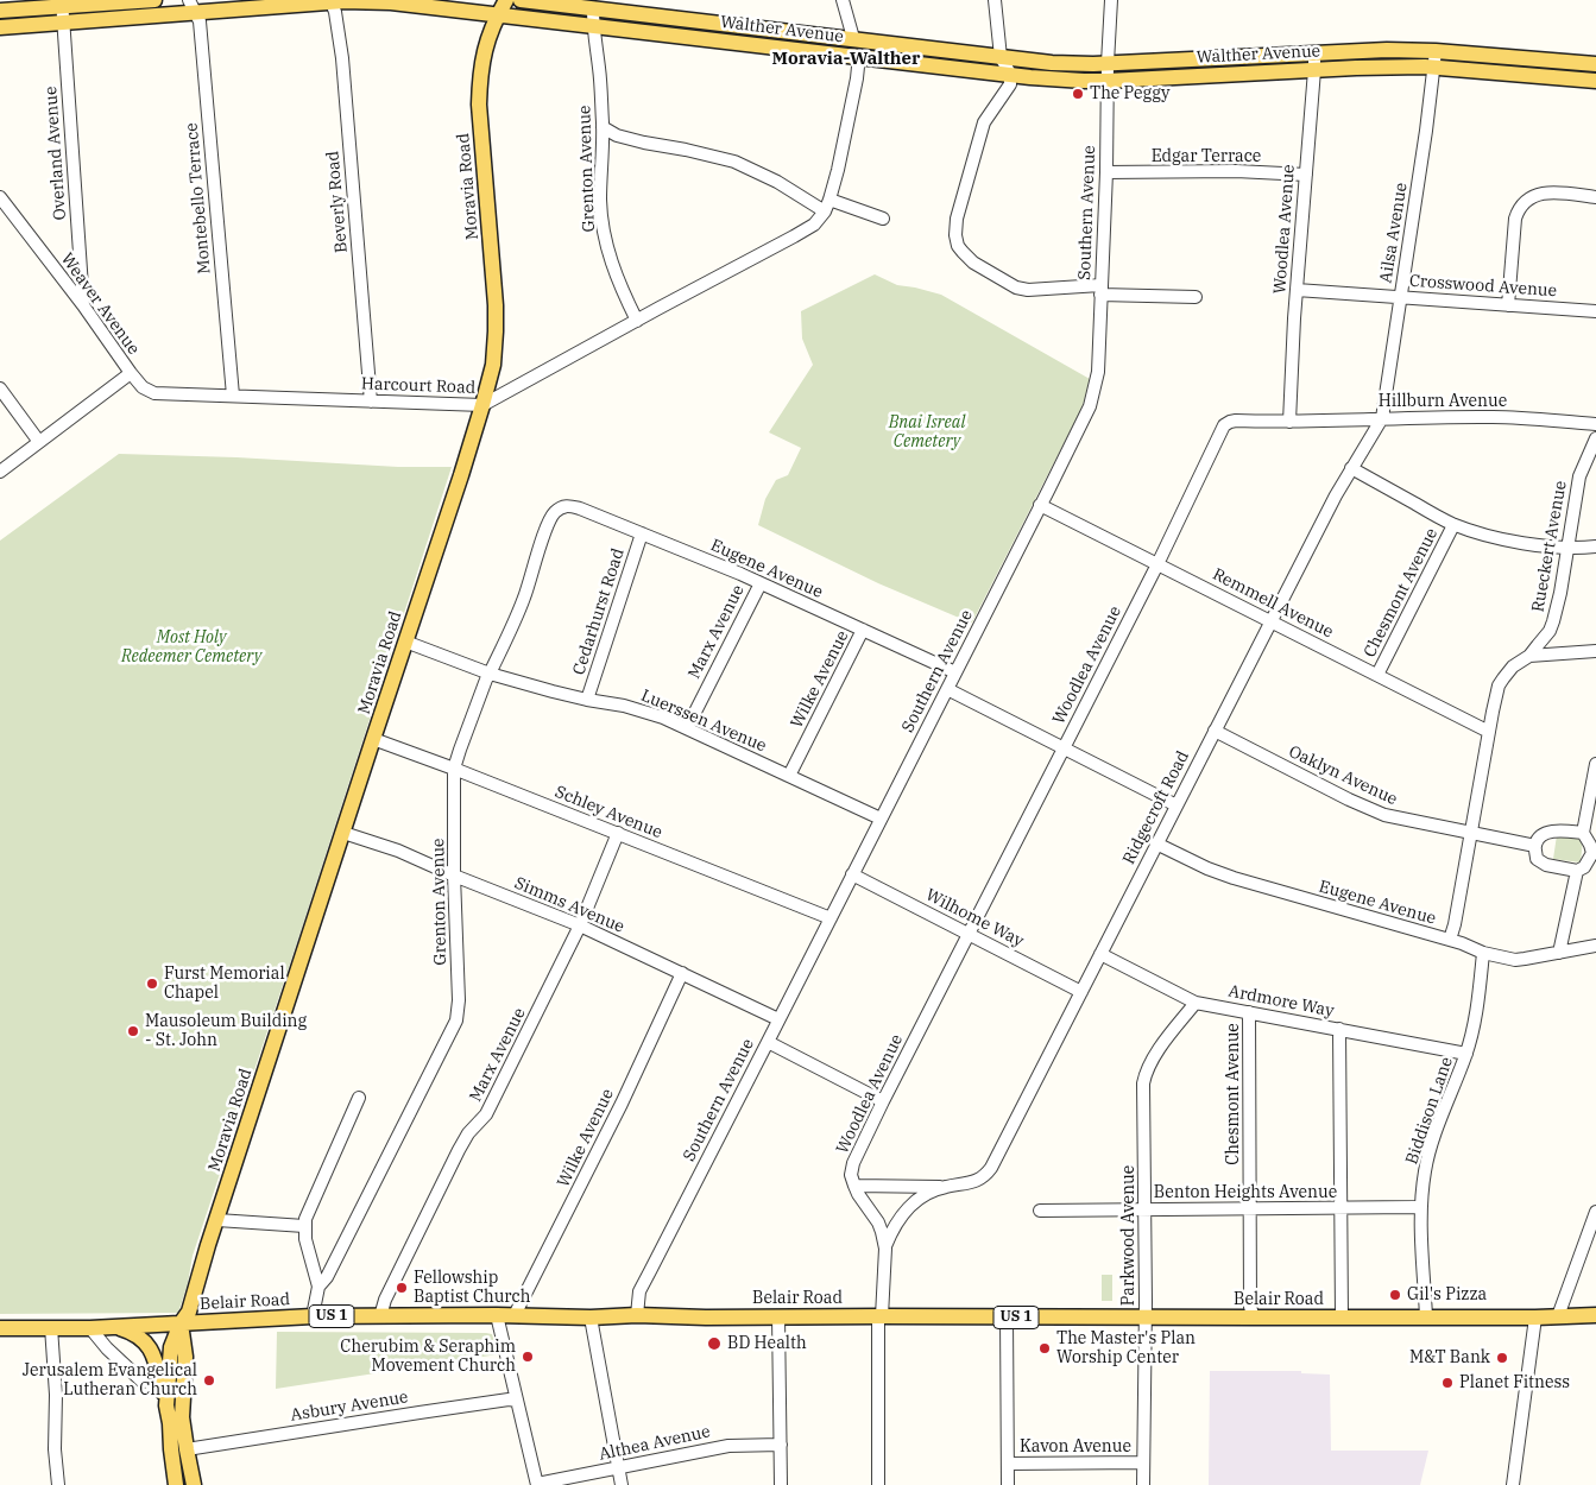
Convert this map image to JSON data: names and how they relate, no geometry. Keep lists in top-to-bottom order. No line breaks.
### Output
{"streets":{"main road":["Walther Avenue","Moravia Road","Belair Road","US 1"],"street":["Overland Avenue","Edgar Terrace","Grenton Avenue","Montebello Terrace","Beverly Road","Southern Avenue","Woodlea Avenue","Ailsa Avenue","Crosswood Avenue","Weaver Avenue","Harcourt Road","Hillburn Avenue","Rueckert Avenue","Eugene Avenue","Chesmont Avenue","Remmell Avenue","Cedarhurst Road","Marx Avenue","Wilke Avenue","Luerssen Avenue","Oaklyn Avenue","Ridgecroft Road","Schley Avenue","Simms Avenue","Wilhome Way","Ardmore Way","Biddison Lane","Benton Heights Avenue","Parkwood Avenue","Asbury Avenue","Althea Avenue","Kavon Avenue"]},"crossings":[["Walther Avenue","Overland Avenue"],["Walther Avenue","Grenton Avenue"],["Walther Avenue","Moravia Road"],["Walther Avenue","Montebello Terrace"],["Walther Avenue","Beverly Road"],["Walther Avenue","Southern Avenue"],["Walther Avenue","Woodlea Avenue"],["Walther Avenue","Ailsa Avenue"],["Overland Avenue","Weaver Avenue"],["Edgar Terrace","Southern Avenue"],["Edgar Terrace","Woodlea Avenue"],["Grenton Avenue","Harcourt Road"],["Grenton Avenue","Eugene Avenue"],["Grenton Avenue","Luerssen Avenue"],["Grenton Avenue","Schley Avenue"],["Grenton Avenue","Simms Avenue"],["Moravia Road","Harcourt Road"],["Moravia Road","Luerssen Avenue"],["Moravia Road","Schley Avenue"],["Moravia Road","Simms Avenue"],["Moravia Road","Belair Road"],["Montebello Terrace","Harcourt Road"],["Beverly Road","Harcourt Road"],["Southern Avenue","Eugene Avenue"],["Southern Avenue","Remmell Avenue"],["Southern Avenue","Luerssen Avenue"],["Southern Avenue","Schley Avenue"],["Southern Avenue","Simms Avenue"],["Southern Avenue","Wilhome Way"],["Southern Avenue","Belair Road"],["Woodlea Avenue","Crosswood Avenue"],["Woodlea Avenue","Hillburn Avenue"],["Woodlea Avenue","Remmell Avenue"],["Woodlea Avenue","Ridgecroft Road"],["Woodlea Avenue","Wilhome Way"],["Ailsa Avenue","Crosswood Avenue"],["Ailsa Avenue","Hillburn Avenue"],["Ailsa Avenue","Ridgecroft Road"],["Weaver Avenue","Harcourt Road"],["Hillburn Avenue","Ridgecroft Road"],["Eugene Avenue","Cedarhurst Road"],["Eugene Avenue","Marx Avenue"],["Eugene Avenue","Wilke Avenue"],["Eugene Avenue","Ridgecroft Road"],["Eugene Avenue","Biddison Lane"],["Chesmont Avenue","Remmell Avenue"],["Chesmont Avenue","Ardmore Way"],["Chesmont Avenue","Benton Heights Avenue"],["Chesmont Avenue","Belair Road"],["Remmell Avenue","Ridgecroft Road"],["Cedarhurst Road","Luerssen Avenue"],["Marx Avenue","Luerssen Avenue"],["Marx Avenue","Schley Avenue"],["Marx Avenue","Simms Avenue"],["Marx Avenue","Belair Road"],["Wilke Avenue","Luerssen Avenue"],["Wilke Avenue","Simms Avenue"],["Wilke Avenue","Belair Road"],["Oaklyn Avenue","Ridgecroft Road"],["Ridgecroft Road","Wilhome Way"],["Ridgecroft Road","Ardmore Way"],["Ardmore Way","Biddison Lane"],["Ardmore Way","Parkwood Avenue"],["Biddison Lane","Belair Road"],["Benton Heights Avenue","Parkwood Avenue"],["Parkwood Avenue","Belair Road"],["Parkwood Avenue","Kavon Avenue"]],"districts":["Moravia-Walther"],"parks":["Bnai Isreal Cemetery","Most Holy Redeemer Cemetery"],"places":["The Peggy","Furst Memorial Chapel","Mausoleum Building - St. John","Fellowship Baptist Church","Gil's Pizza","BD Health","The Master's Plan Worship Center","Cherubim & Seraphim Movement Church","M&T Bank","Jerusalem Evangelical Lutheran Church","Planet Fitness"]}
